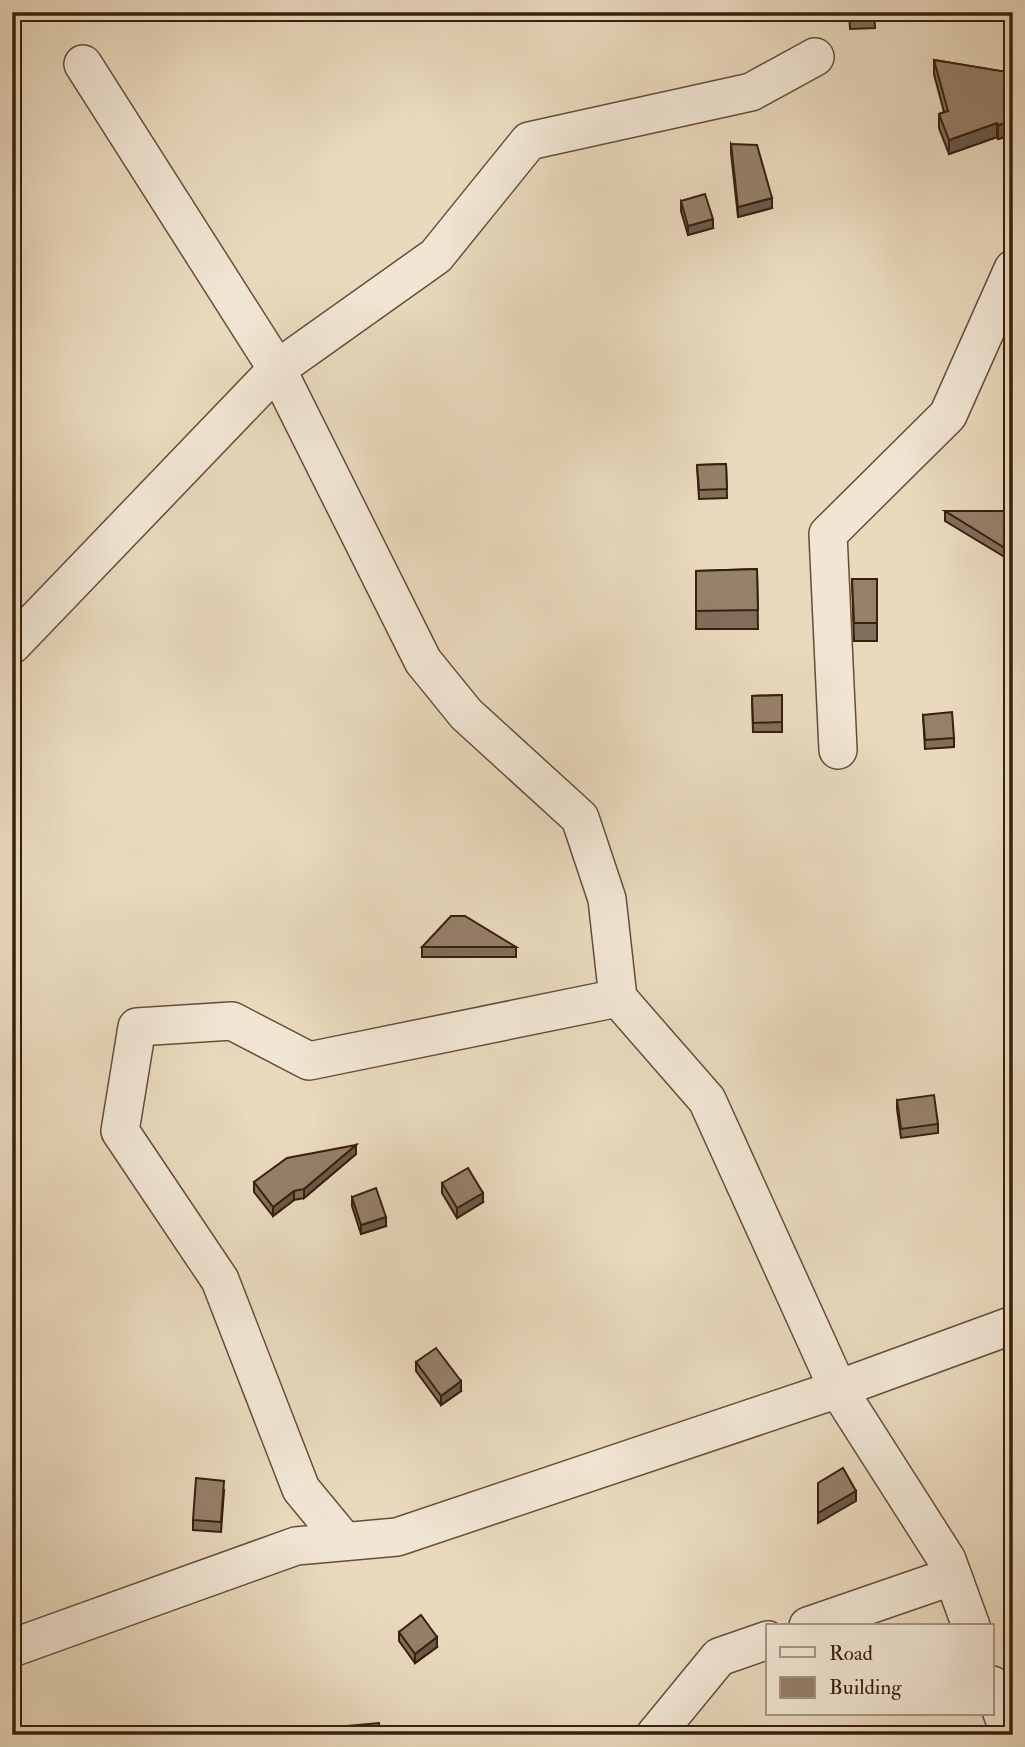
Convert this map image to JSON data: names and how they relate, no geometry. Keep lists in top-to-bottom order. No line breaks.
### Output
{"legend":["Road","Building"]}
